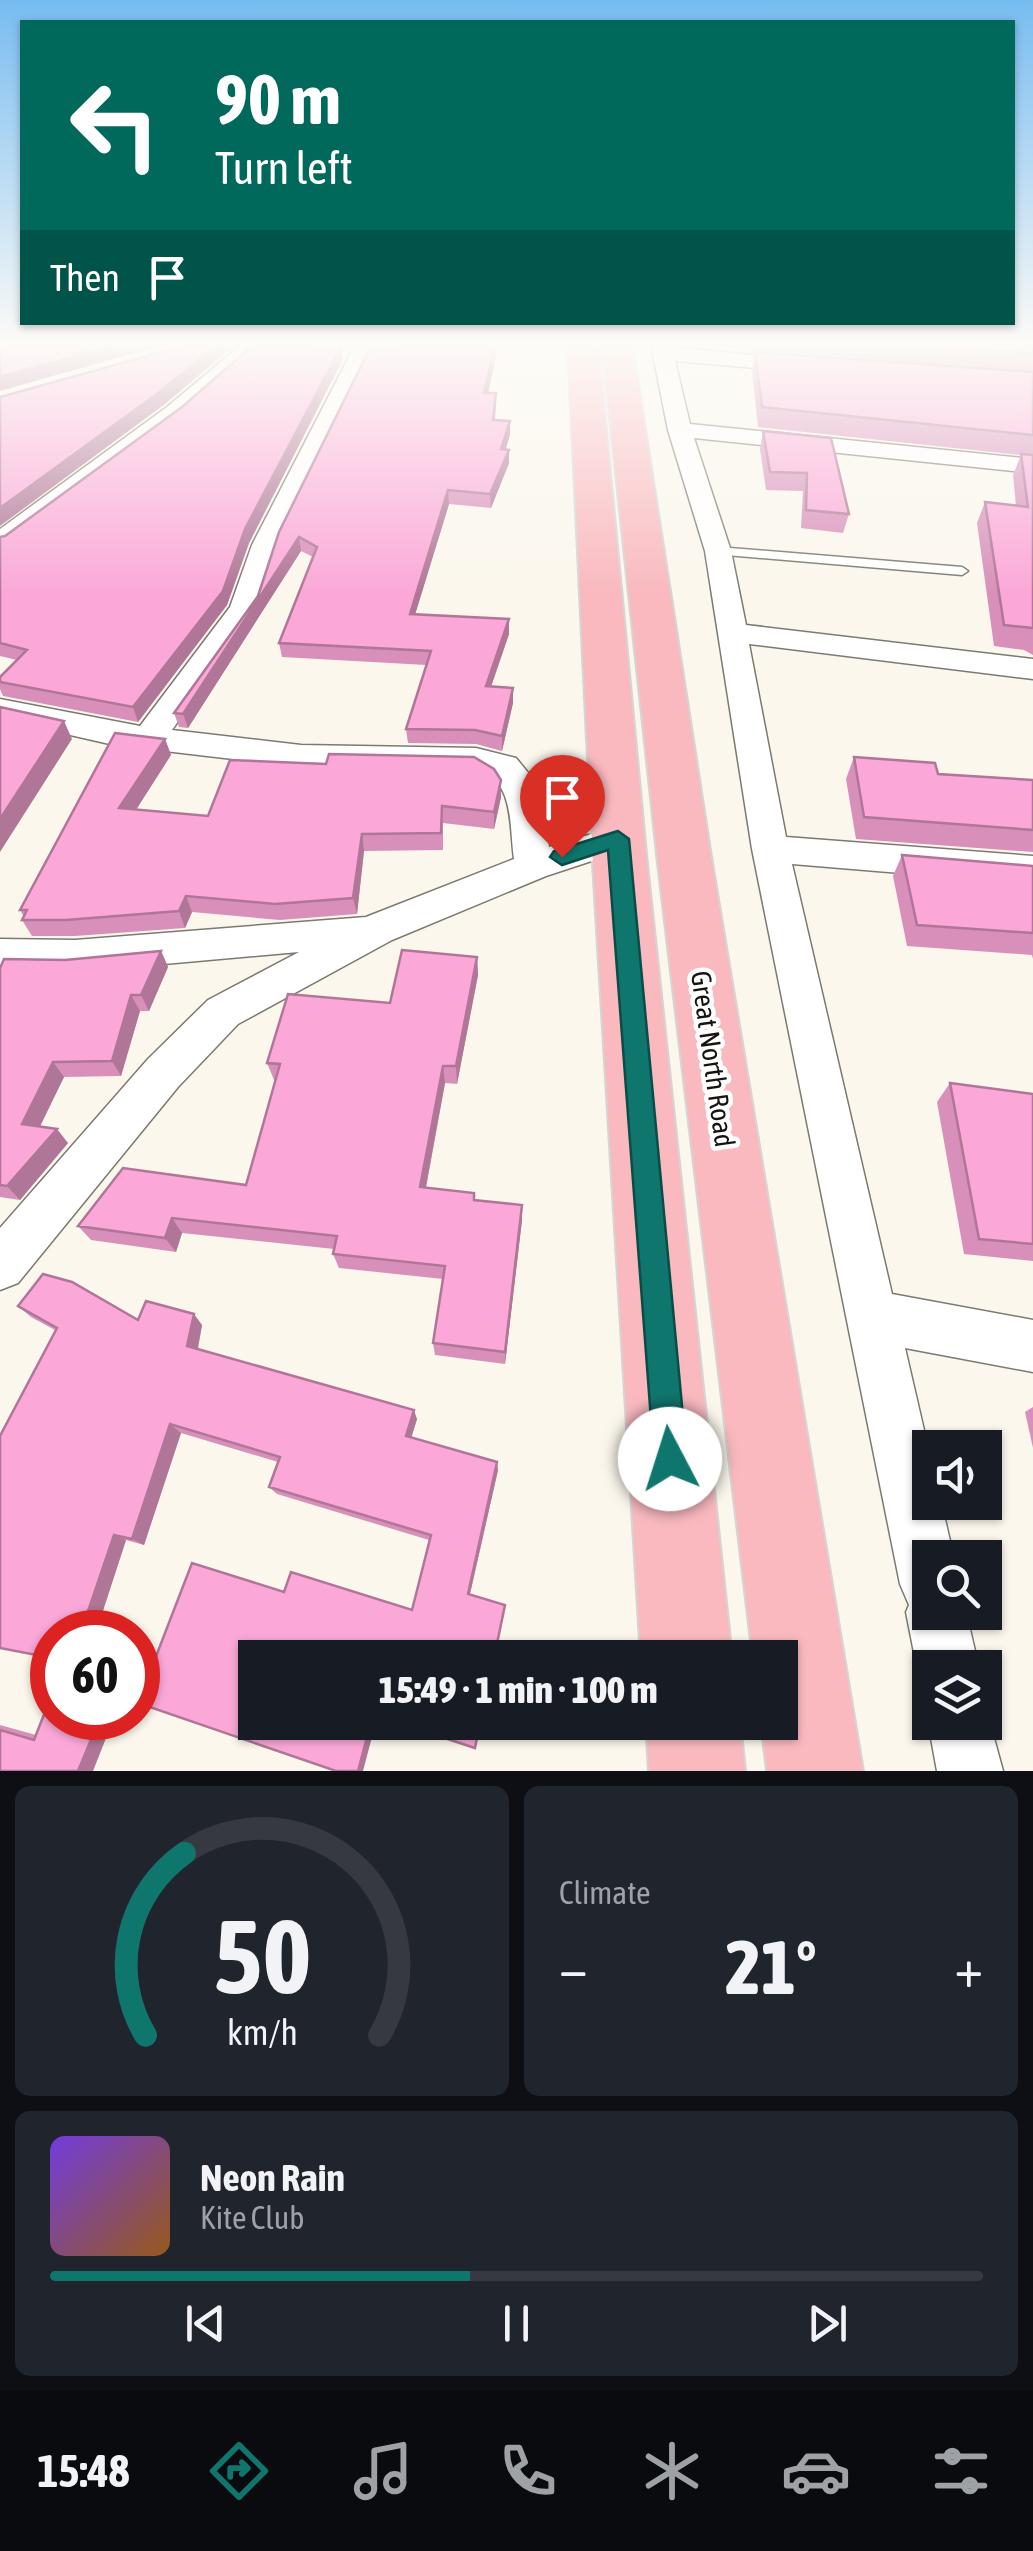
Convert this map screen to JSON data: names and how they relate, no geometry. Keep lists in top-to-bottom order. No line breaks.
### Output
{"streets":{"main road":["Great North Road"]},"page":{"turn":["90 m","Turn left"],"then":"Then","limit":"60","trip":"15:49 · 1 min · 100 m","tile":"Climate","heat":["−","21°","+"],"song":["Neon Rain","Kite Club"],"tabs":"15:48","gauge":["50","km/h"]}}
